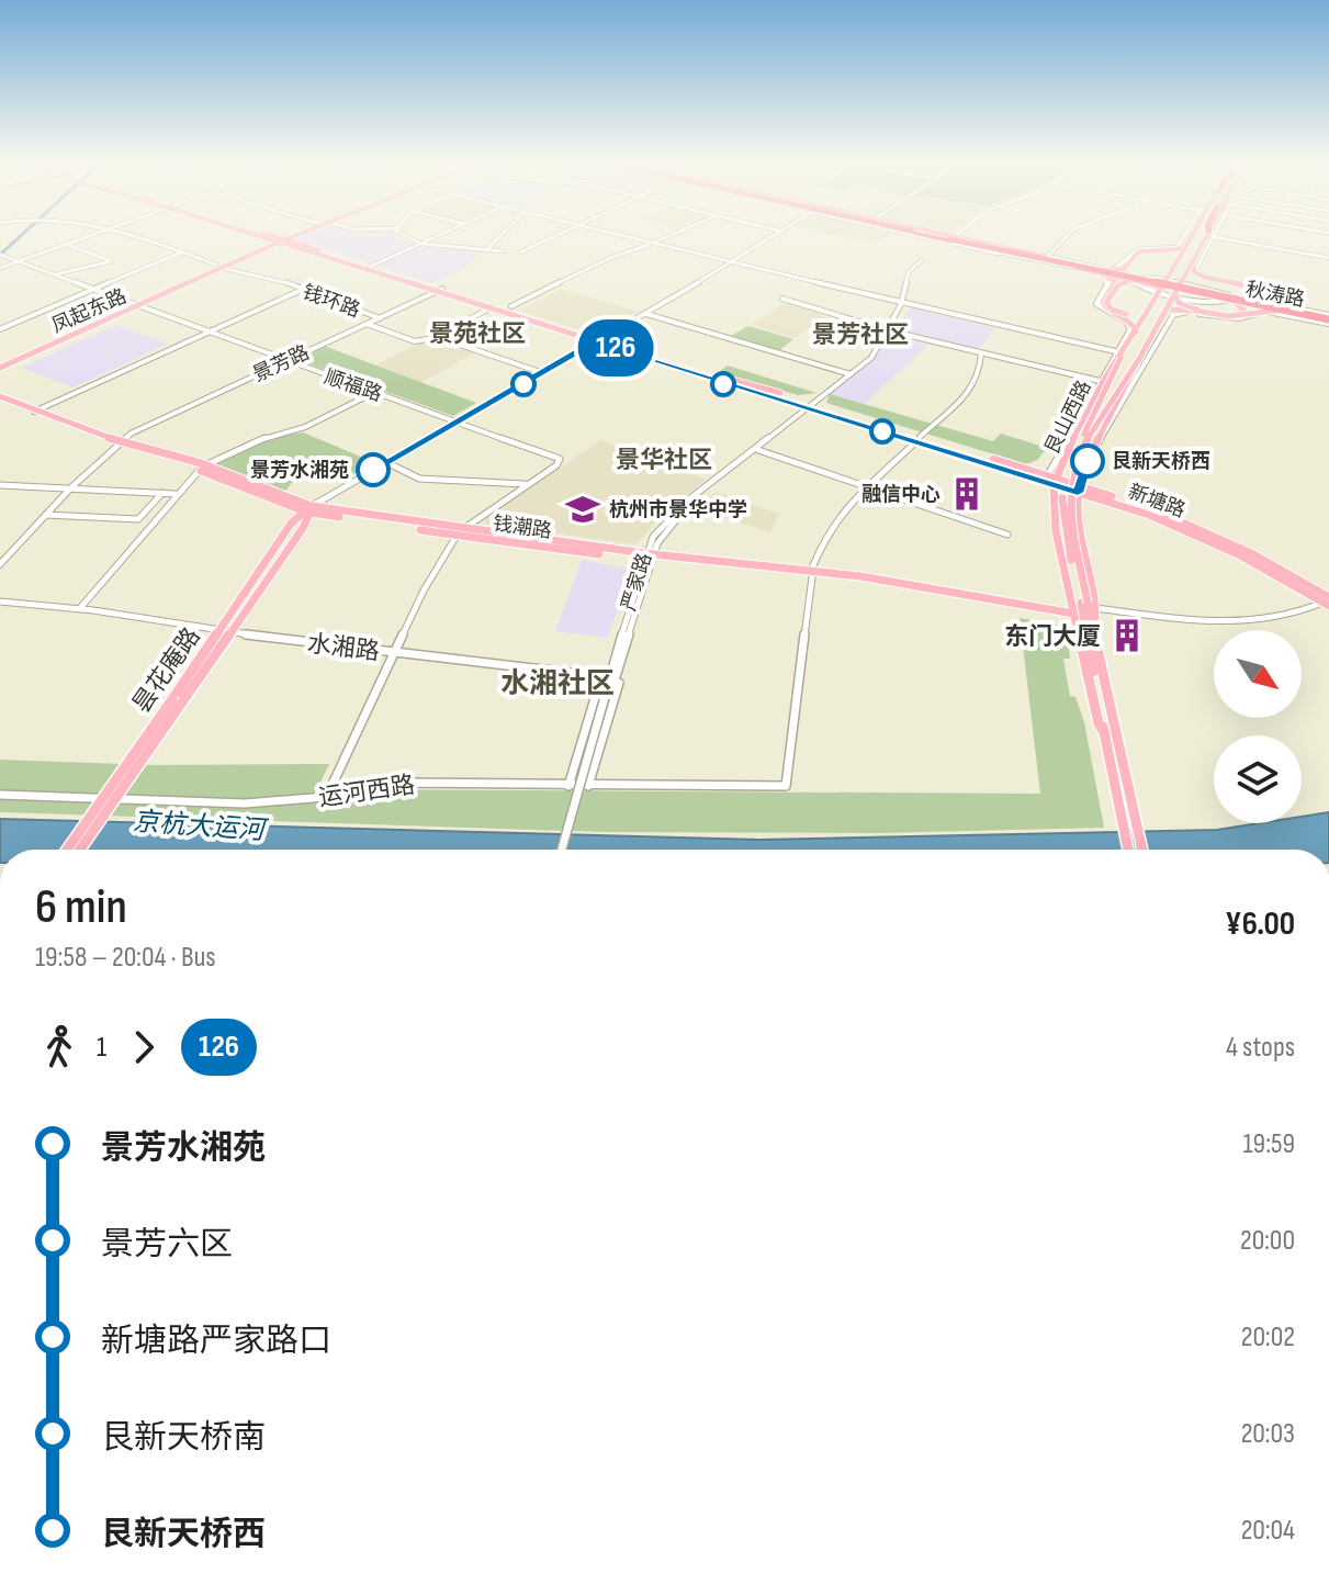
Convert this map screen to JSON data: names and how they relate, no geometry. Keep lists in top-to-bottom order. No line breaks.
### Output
{"streets":{"main road":["秋涛路","凤起东路","艮山西路","新塘路","钱潮路","昙花庵路"],"street":["钱环路","景芳路","顺福路","严家路","水湘路","运河西路"]},"crossings":[["钱环路","凤起东路"],["钱环路","景芳路"],["凤起东路","顺福路"],["凤起东路","新塘路"],["景芳路","顺福路"],["景芳路","新塘路"],["景芳路","钱潮路"],["顺福路","昙花庵路"],["艮山西路","新塘路"],["艮山西路","钱潮路"],["新塘路","严家路"],["新塘路","昙花庵路"],["钱潮路","严家路"],["钱潮路","昙花庵路"],["钱潮路","运河西路"],["严家路","水湘路"],["严家路","运河西路"],["水湘路","昙花庵路"]],"districts":["景苑社区","景芳社区","景华社区","水湘社区"],"water":["京杭大运河"],"places":{"other":["艮新天桥西","景芳水湘苑"],"building":["融信中心","东门大厦"],"school or university":["杭州市景华中学"]},"lines":["bus line 126"],"north":"bottom right","page":{"on_map":"126","heading":["6 min","19:58 – 20:04 · Bus","¥6.00"],"legs":["1","126","4 stops"],"list":[{"name":"景芳水湘苑","value":"19:59"},{"name":"景芳六区","value":"20:00"},{"name":"新塘路严家路口","value":"20:02"},{"name":"艮新天桥南","value":"20:03"},{"name":"艮新天桥西","value":"20:04"}]}}
